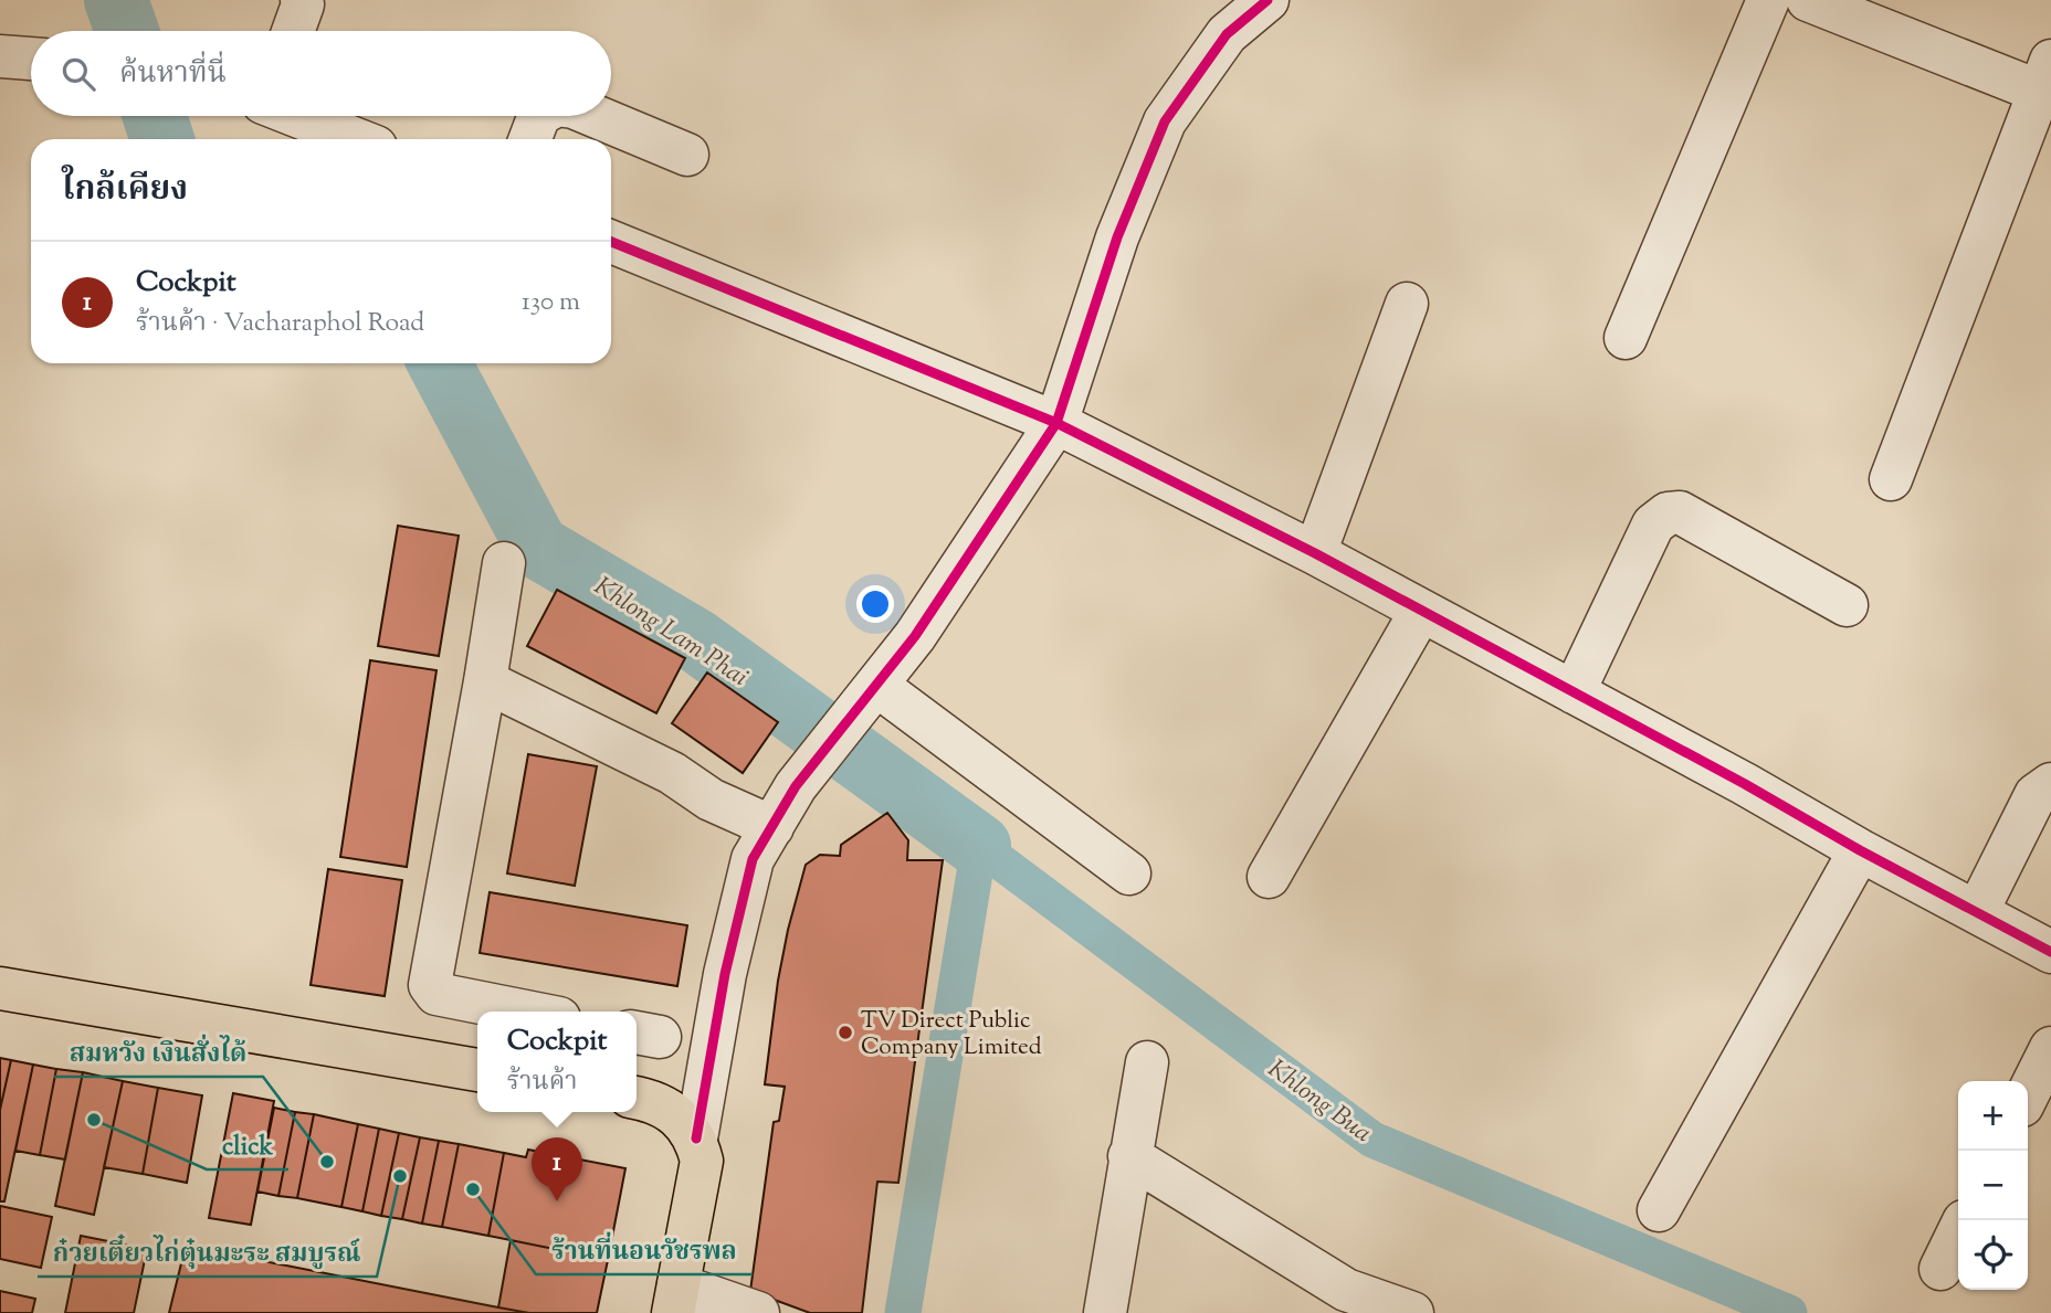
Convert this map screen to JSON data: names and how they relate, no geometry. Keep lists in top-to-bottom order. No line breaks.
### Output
{"water":["Khlong Lam Phai","Khlong Bua"],"places":["TV Direct Public Company Limited","click","สมหวัง เงินสั่งได้","ก๋วยเตี๋ยวไก่ตุ๋นมะระ สมบูรณ์","ร้านที่นอนวัชรพล"],"page":{"search":"ค้นหาที่นี่","heading":"ใกล้เคียง","list":[{"mark":"1","name":"Cockpit","note":"ร้านค้า · Vacharaphol Road","value":"130 m"}],"popup":["Cockpit","ร้านค้า"],"map_buttons":["+","−"],"pins":"1"}}
